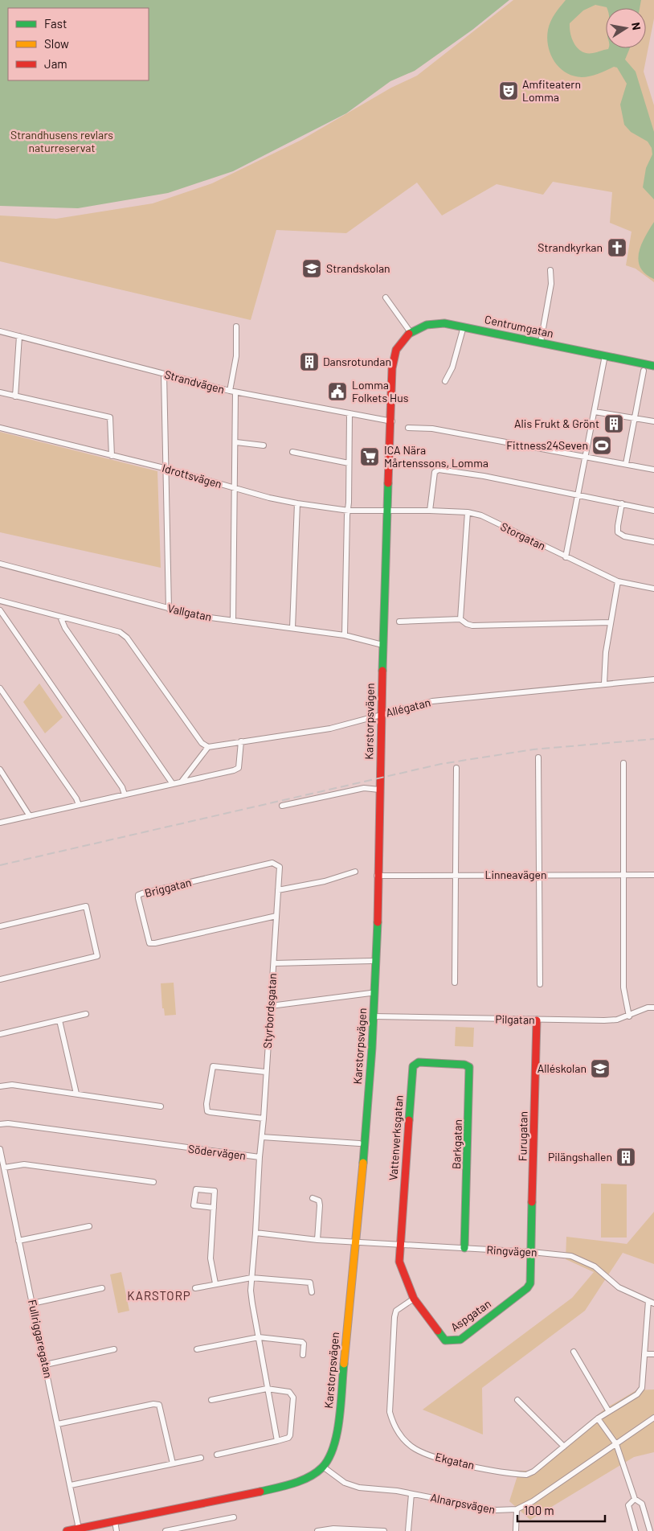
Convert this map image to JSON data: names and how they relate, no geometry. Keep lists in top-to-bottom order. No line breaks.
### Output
{"streets":{"street":["Centrumgatan","Strandvägen","Idrottsvägen","Storgatan","Vallgatan","Allégatan","Karstorpsvägen","Linneavägen","Briggatan","Styrbordsgatan","Pilgatan","Furugatan","Vattenverksgatan","Barkgatan","Södervägen","Ringvägen","Aspgatan","Fullriggaregatan","Ekgatan","Alnarpsvägen"]},"crossings":[["Centrumgatan","Karstorpsvägen"],["Strandvägen","Karstorpsvägen"],["Idrottsvägen","Storgatan"],["Idrottsvägen","Karstorpsvägen"],["Storgatan","Karstorpsvägen"],["Vallgatan","Karstorpsvägen"],["Allégatan","Karstorpsvägen"],["Karstorpsvägen","Linneavägen"],["Karstorpsvägen","Pilgatan"],["Karstorpsvägen","Ringvägen"],["Karstorpsvägen","Fullriggaregatan"],["Karstorpsvägen","Alnarpsvägen"],["Briggatan","Styrbordsgatan"],["Styrbordsgatan","Södervägen"],["Pilgatan","Furugatan"],["Furugatan","Ringvägen"],["Furugatan","Aspgatan"],["Vattenverksgatan","Barkgatan"],["Vattenverksgatan","Ringvägen"],["Vattenverksgatan","Aspgatan"],["Barkgatan","Ringvägen"],["Ringvägen","Aspgatan"],["Aspgatan","Ekgatan"]],"districts":["KARSTORP"],"parks":["Strandhusens revlars naturreservat"],"places":{"theatre":["Amfiteatern Lomma"],"church":["Strandkyrkan"],"school or university":["Strandskolan","Alléskolan"],"building":["Dansrotundan","Alis Frukt & Grönt","Pilängshallen"],"public building":["Lomma Folkets Hus"],"sports":["Fittness24Seven"],"supermarket":["ICA Nära Mårtenssons, Lomma"]},"legend":["Fast","Slow","Jam"],"scale_bar":"100 m","north":"right"}
